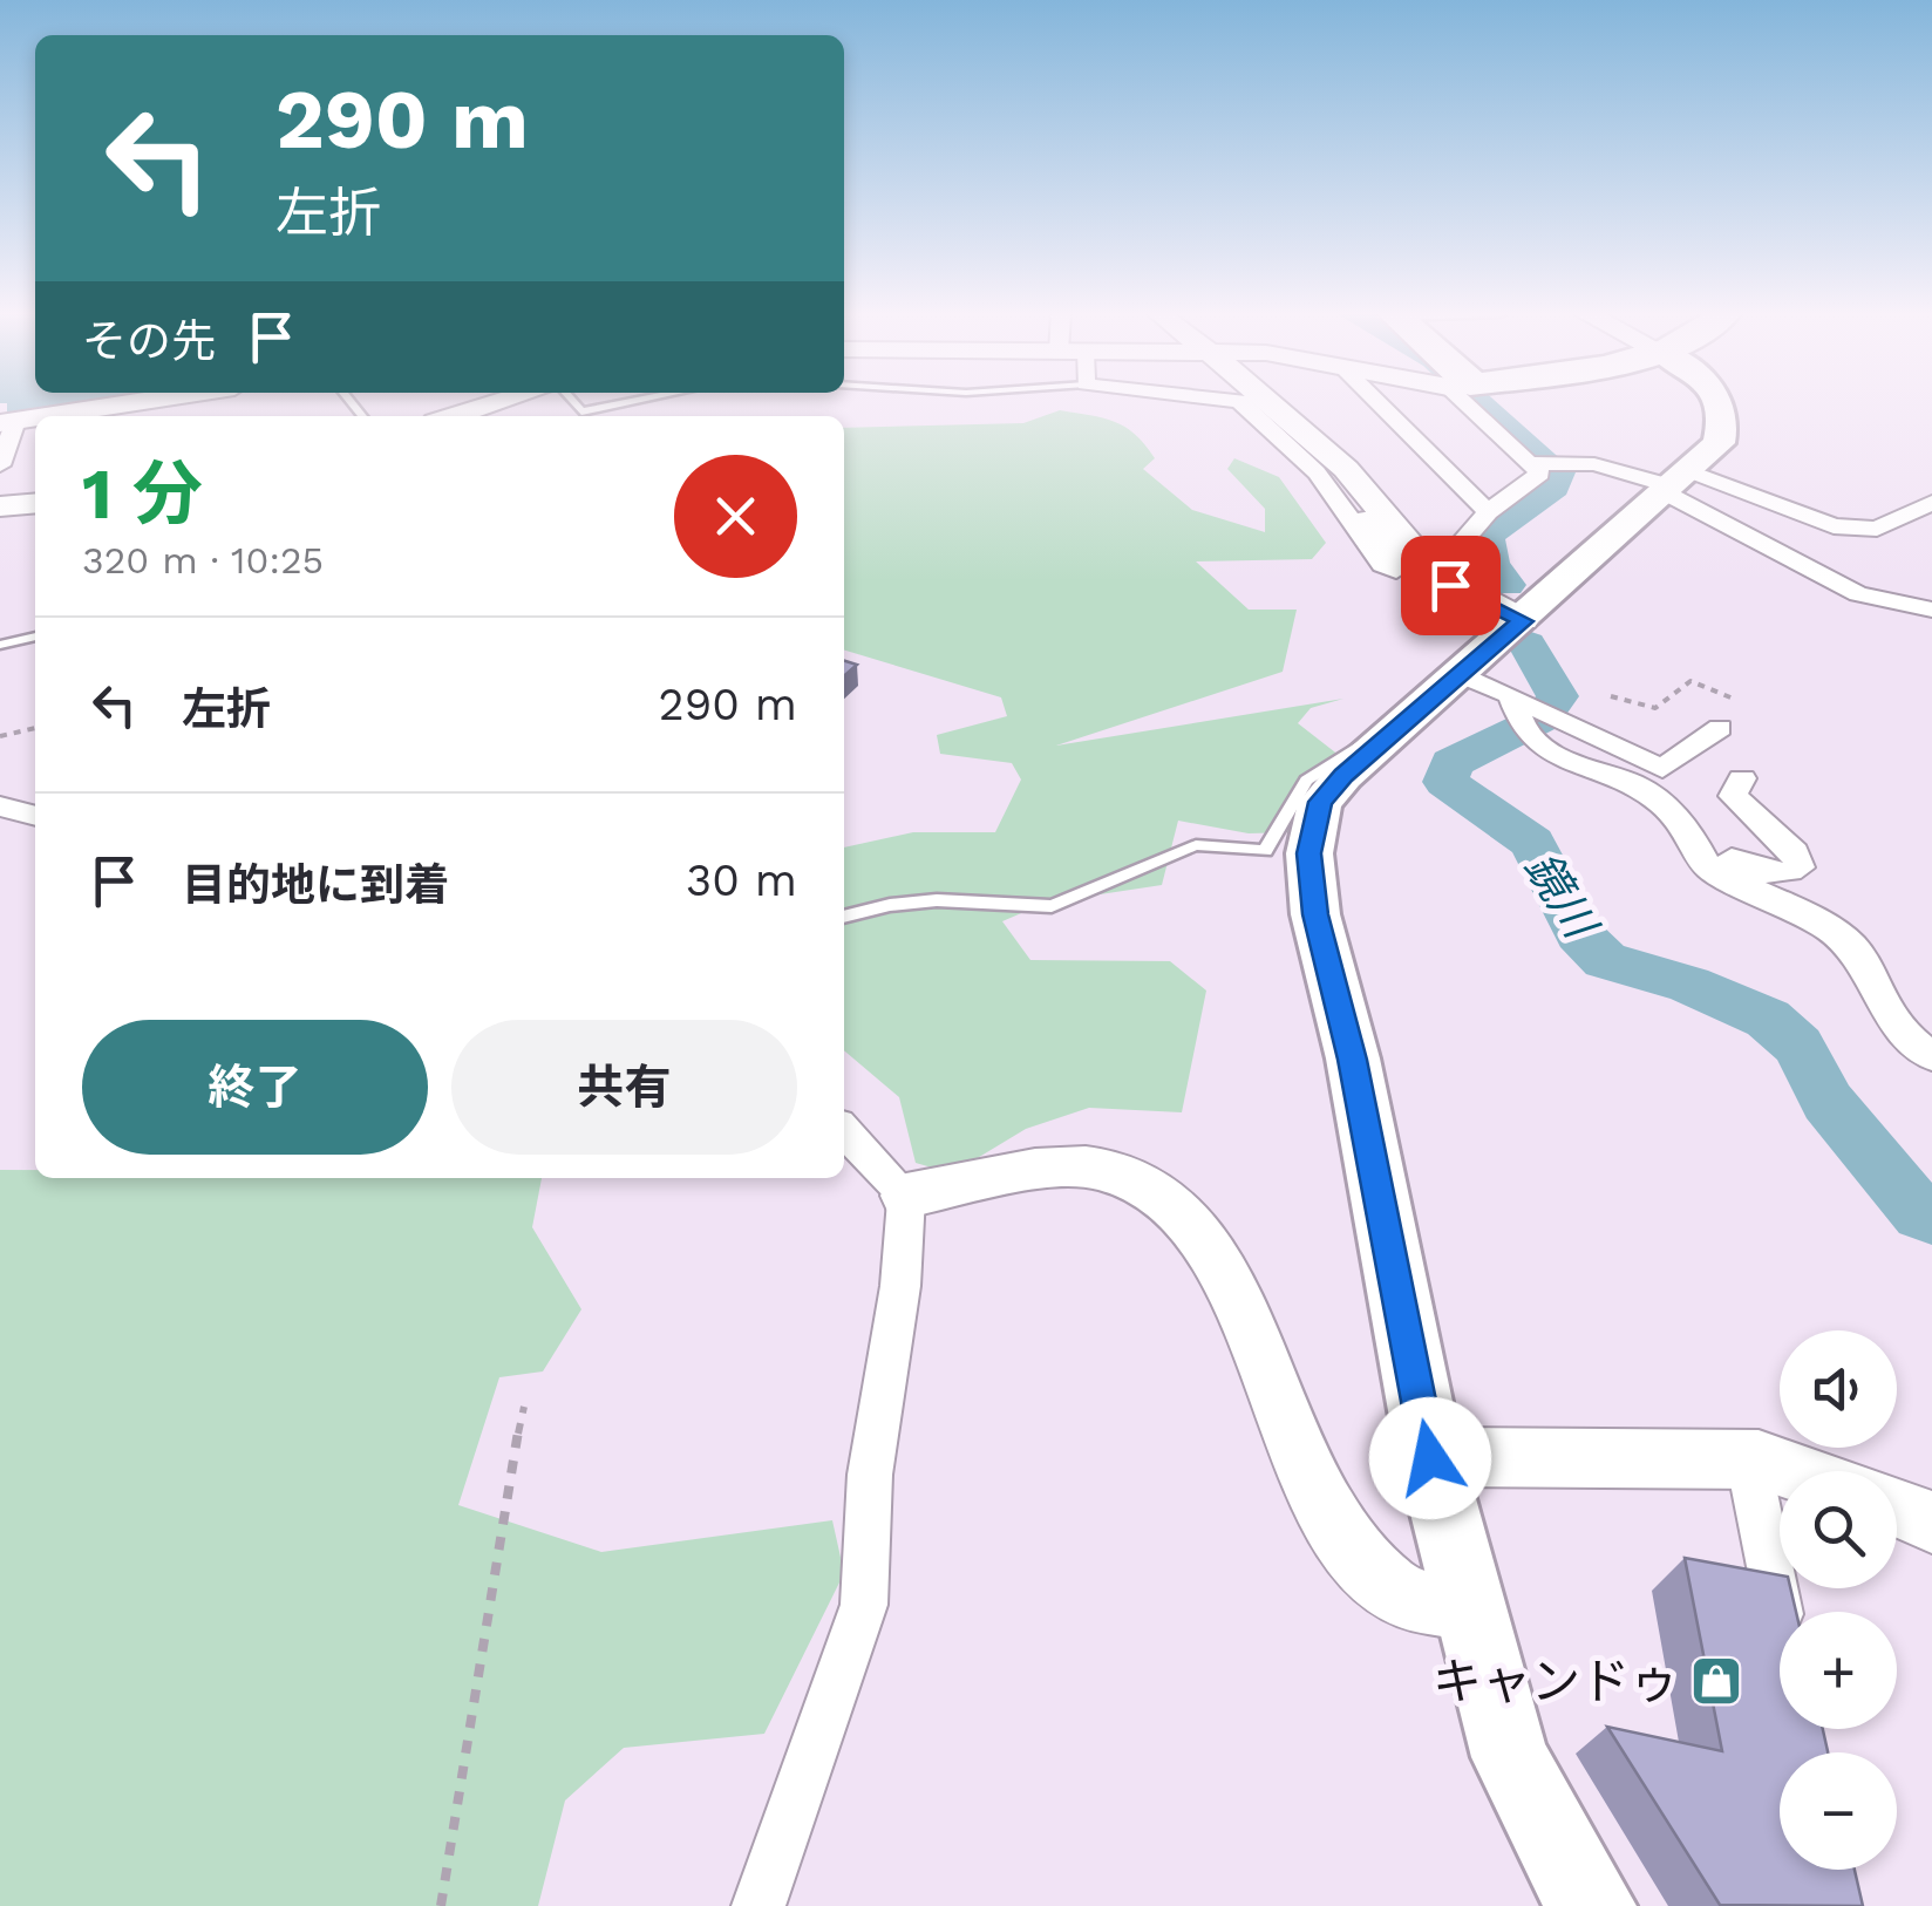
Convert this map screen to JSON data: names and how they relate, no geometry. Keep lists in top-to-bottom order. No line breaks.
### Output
{"water":["鏡川"],"places":{"shop":["キャンドゥ"]},"page":{"turn":["290 m","左折"],"then":"その先","heading":["1 分","320 m · 10:25"],"list":[{"name":"左折","value":"290 m"},{"name":"目的地に到着","value":"30 m"}],"buttons":["終了","共有"],"map_buttons":["+","−"]}}
